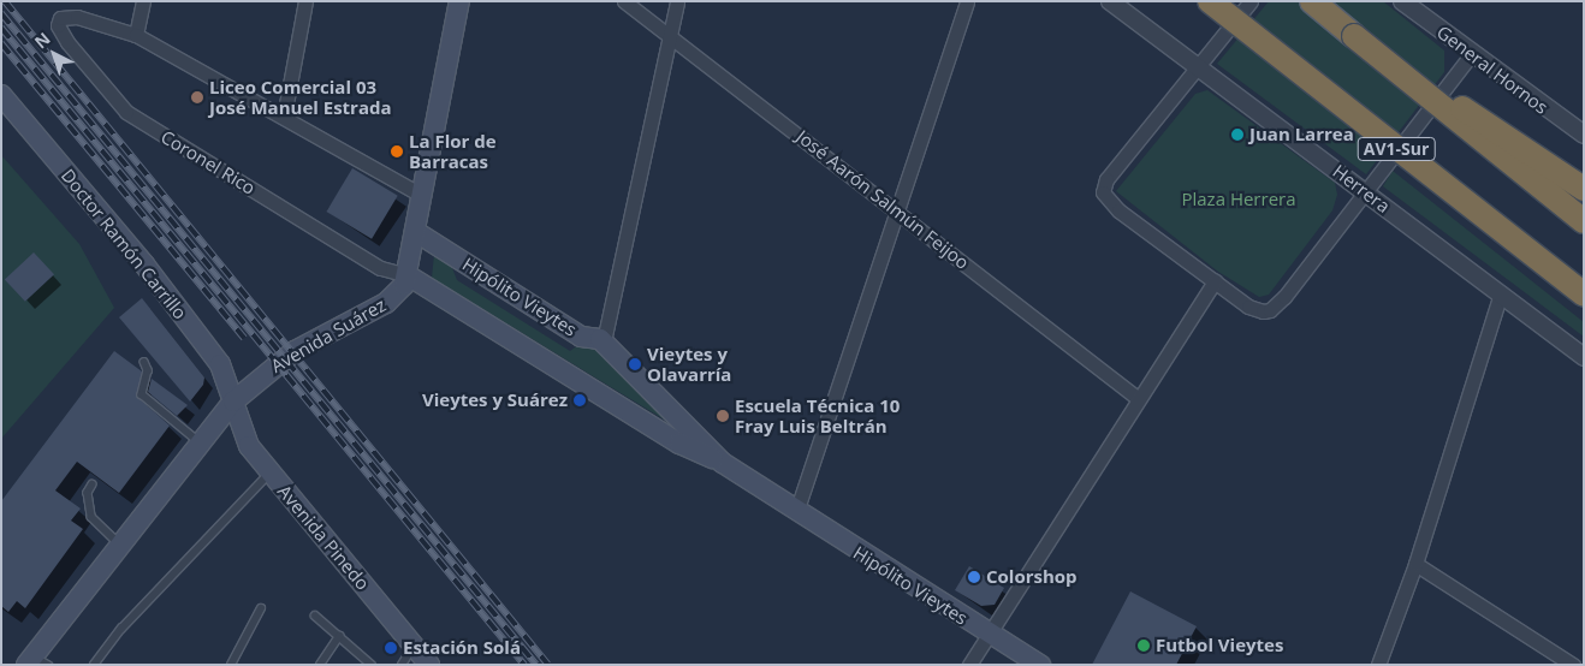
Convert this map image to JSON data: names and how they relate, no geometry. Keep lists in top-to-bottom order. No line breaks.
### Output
{"streets":{"highway":["AV1-Sur"],"main road":["Doctor Ramón Carrillo","Hipólito Vieytes","Avenida Suárez","Avenida Pinedo"],"street":["General Hornos","Coronel Rico","Herrera","José Aarón Salmún Feijoo"]},"crossings":[["Coronel Rico","Hipólito Vieytes"],["Coronel Rico","Avenida Suárez"],["Doctor Ramón Carrillo","Avenida Suárez"],["Doctor Ramón Carrillo","Avenida Pinedo"],["Hipólito Vieytes","Avenida Suárez"],["Avenida Suárez","Avenida Pinedo"]],"parks":["Plaza Herrera"],"places":["Liceo Comercial 03 José Manuel Estrada","Juan Larrea","La Flor de Barracas","Vieytes y Olavarría","Vieytes y Suárez","Escuela Técnica 10 Fray Luis Beltrán","Colorshop","Futbol Vieytes","Estación Solá"],"north":"top left"}
